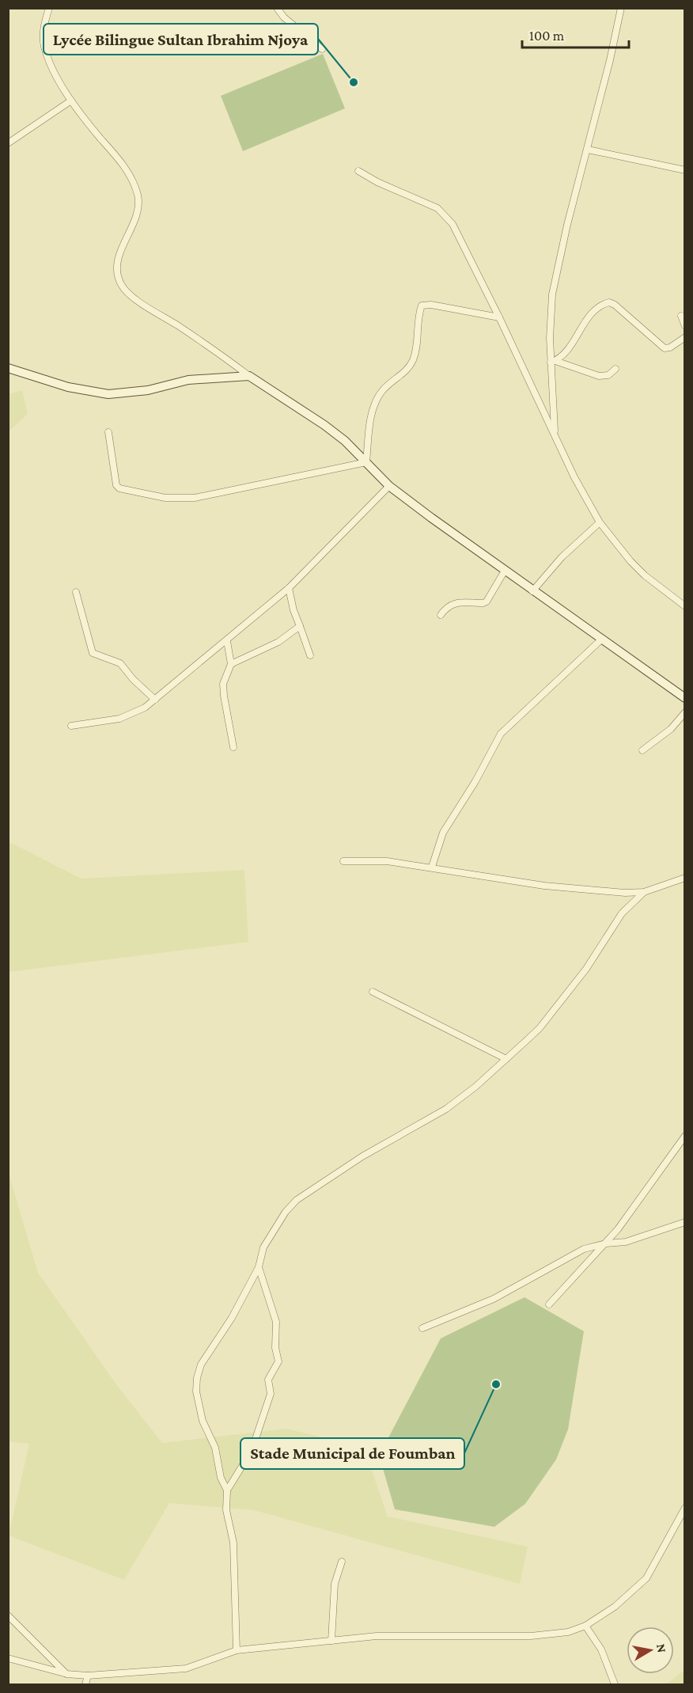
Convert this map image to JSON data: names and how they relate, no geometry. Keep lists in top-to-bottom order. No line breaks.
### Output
{"places":["Lycée Bilingue Sultan Ibrahim Njoya","Stade Municipal de Foumban"],"scale_bar":"100 m","north":"right"}
